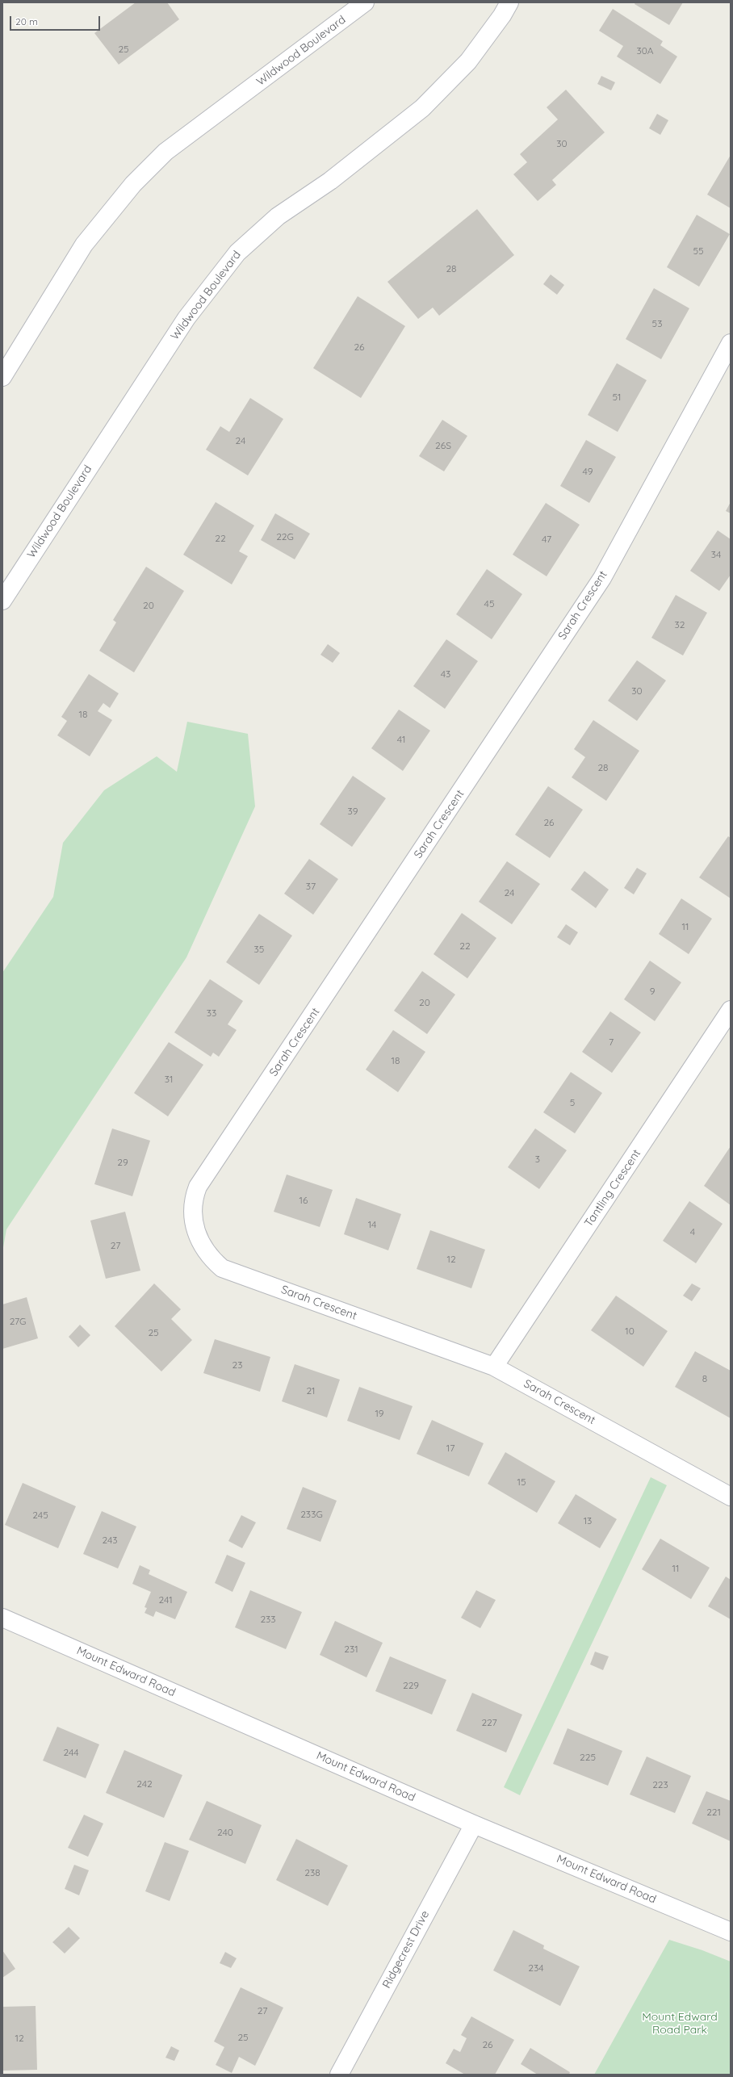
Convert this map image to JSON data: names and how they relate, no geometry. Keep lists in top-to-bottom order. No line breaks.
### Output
{"streets":{"street":["Wildwood Boulevard","Sarah Crescent","Tantling Crescent","Mount Edward Road","Ridgecrest Drive"]},"crossings":[["Sarah Crescent","Tantling Crescent"],["Mount Edward Road","Ridgecrest Drive"]],"parks":["Mount Edward Road Park"],"house_numbers":["25","30A","30","55","28","53","26","51","24","26S","49","22G","22","47","34","45","20","32","43","30","18","41","28","39","26","37","24","11","22","35","9","20","33","7","18","31","5","3","29","16","14","4","27","12","27G","10","25","23","8","21","19","17","15","233G","245","13","243","11","241","233","231","229","227","244","225","242","223","221","240","238","234","27","25","12","26"],"scale_bar":"20 m"}
